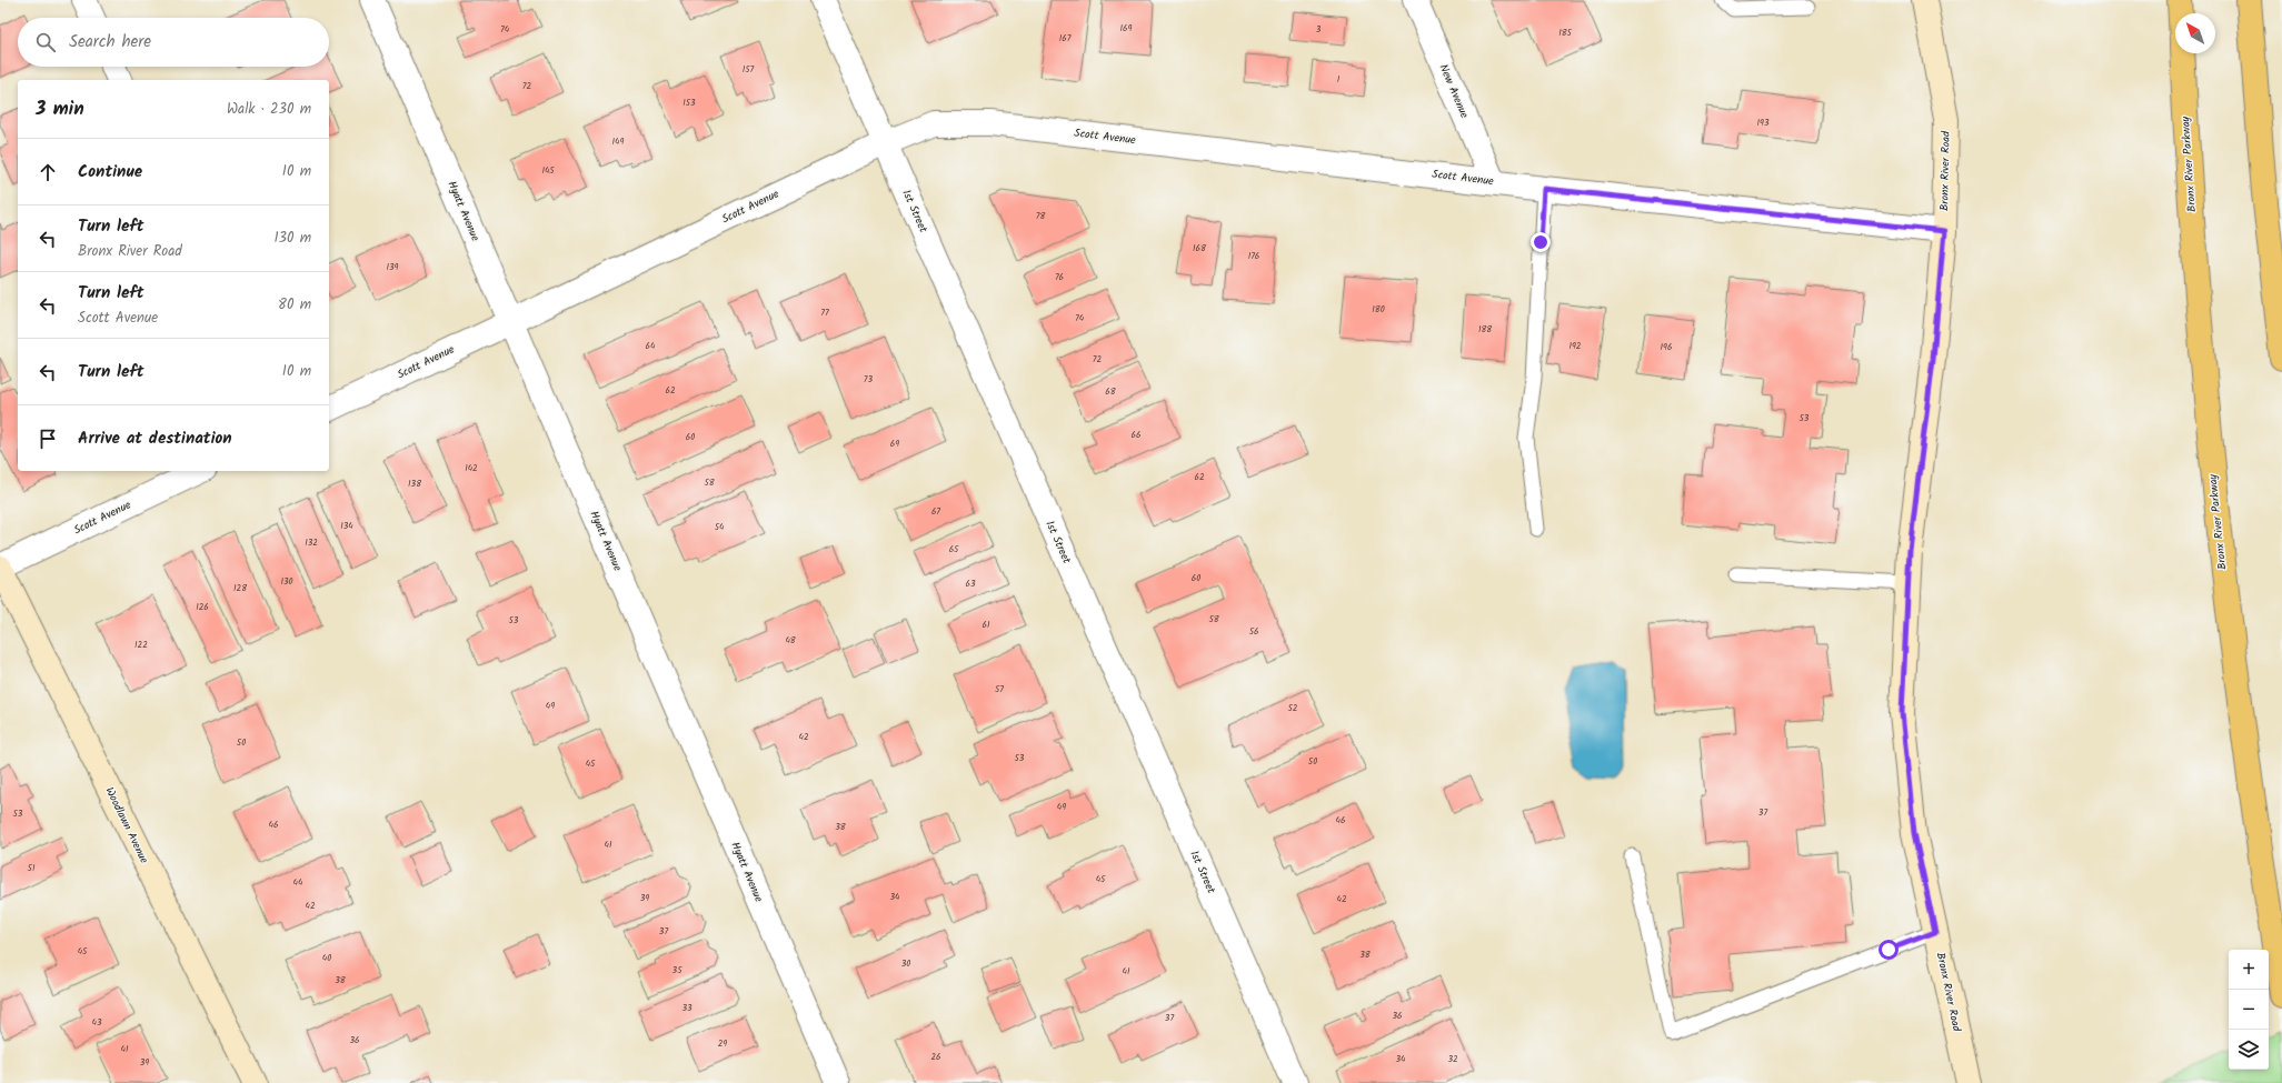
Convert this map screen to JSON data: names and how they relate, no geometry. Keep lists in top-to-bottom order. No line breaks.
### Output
{"streets":{"highway":["Bronx River Parkway"],"street":["New Avenue","Scott Avenue","Bronx River Road","Hyatt Avenue","1st Street","Woodlawn Avenue"]},"crossings":[["New Avenue","Scott Avenue"],["Scott Avenue","Bronx River Road"],["Scott Avenue","Hyatt Avenue"],["Scott Avenue","1st Street"],["Scott Avenue","Woodlawn Avenue"]],"house_numbers":["169","74","3","185","167","157","1","72","153","193","149","145","78","168","176","139","76","180","77","74","188","64","192","196","72","73","62","68","53","66","60","69","142","62","58","138","67","134","54","132","65","60","130","63","128","126","58","53","61","56","48","122","57","49","52","42","50","53","50","45","49","37","53","46","46","38","41","51","45","44","34","39","42","42","37","45","38","40","30","35","41","38","33","36","37","43","36","29","41","26","34","32","39"],"north":"top left","page":{"search":"Search here","heading":["3 min","Walk · 230 m"],"list":[["Continue","10 m"],["Turn left","Bronx River Road","130 m"],["Turn left","Scott Avenue","80 m"],["Turn left","10 m"],"Arrive at destination"],"map_buttons":["+","−"]}}
